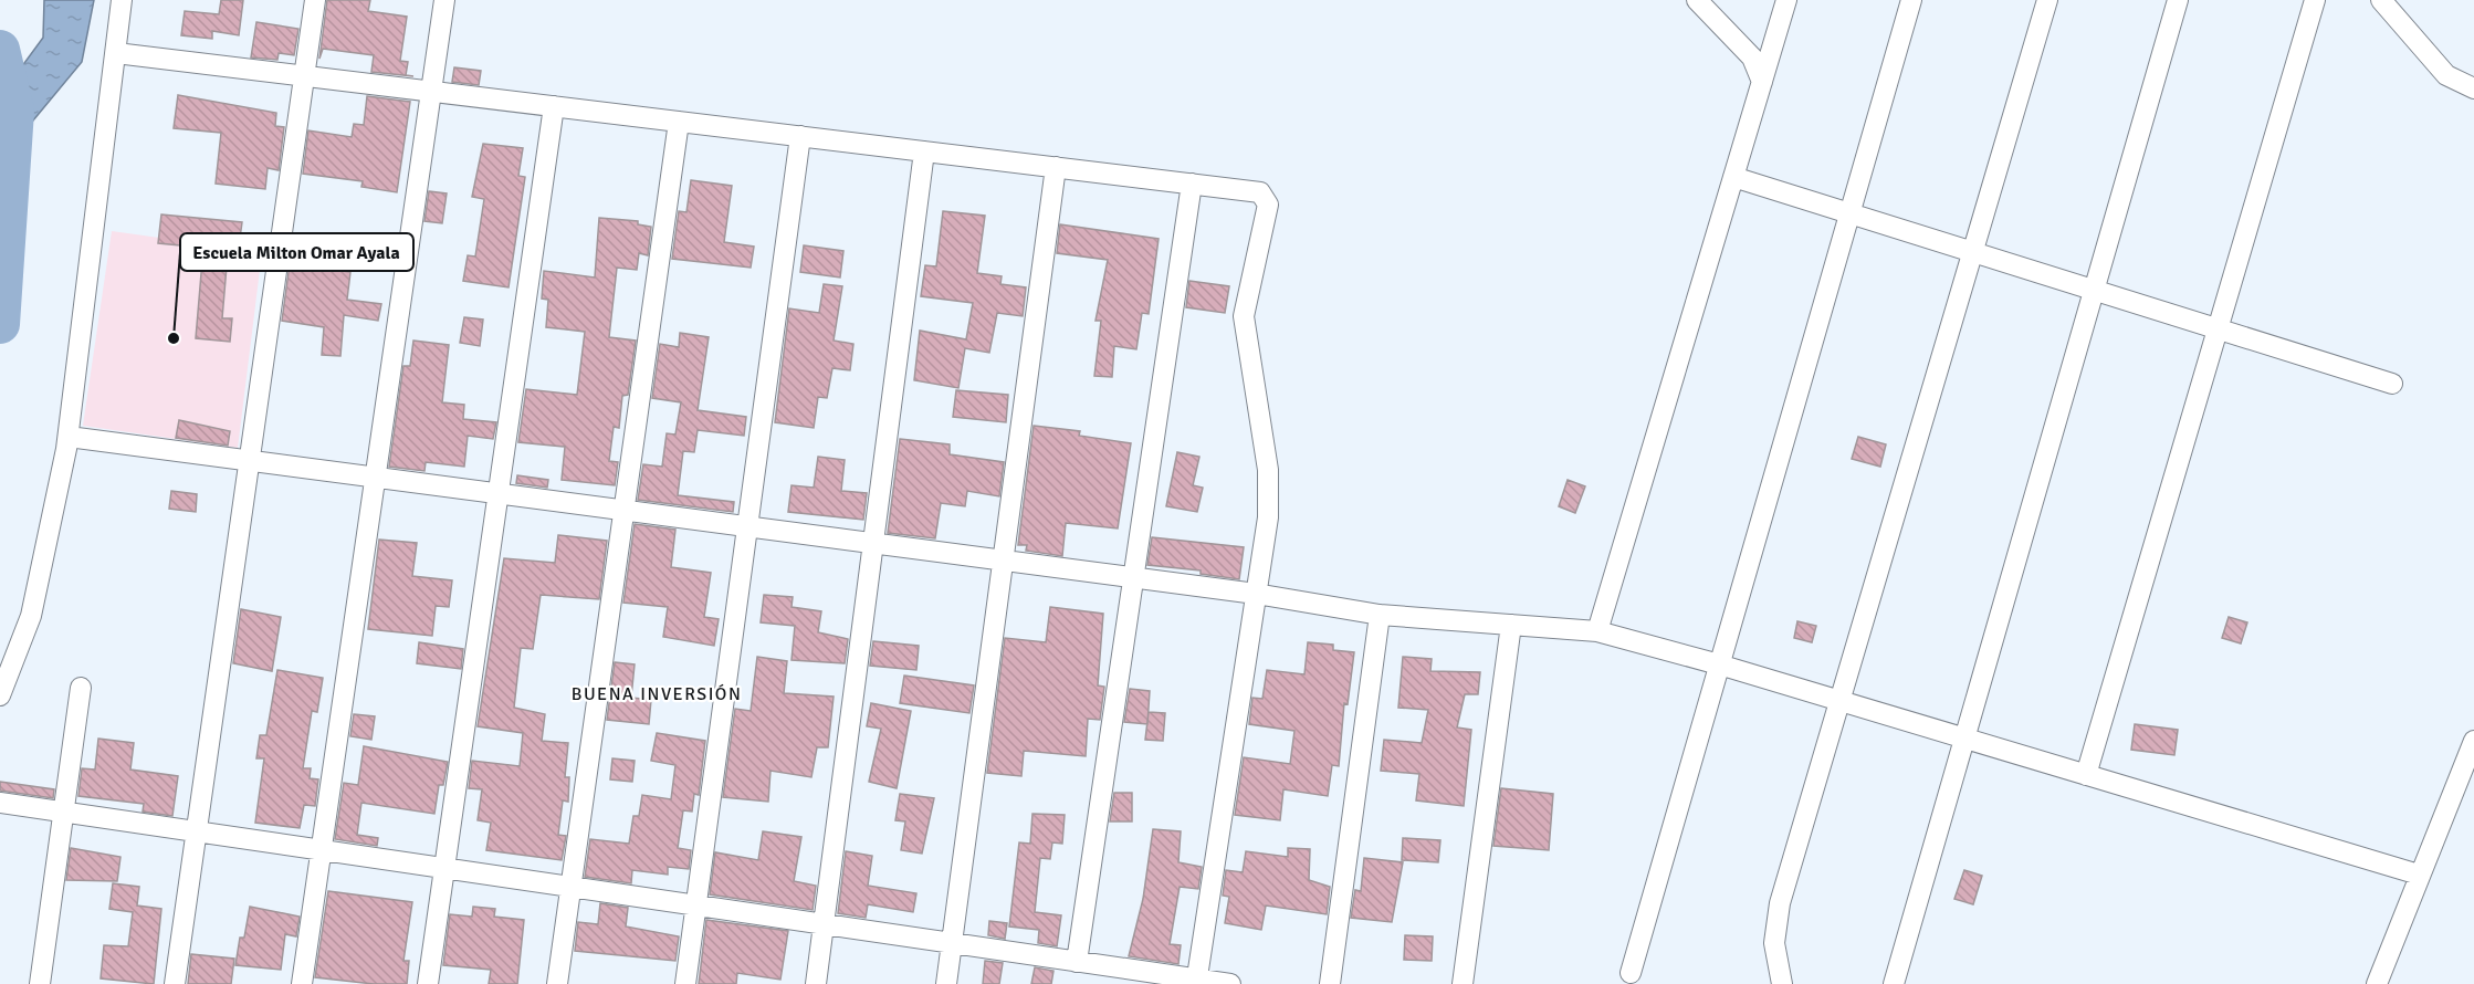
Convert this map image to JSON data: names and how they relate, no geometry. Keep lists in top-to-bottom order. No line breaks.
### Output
{"districts":["BUENA INVERSIÓN"],"places":["Escuela Milton Omar Ayala"]}
